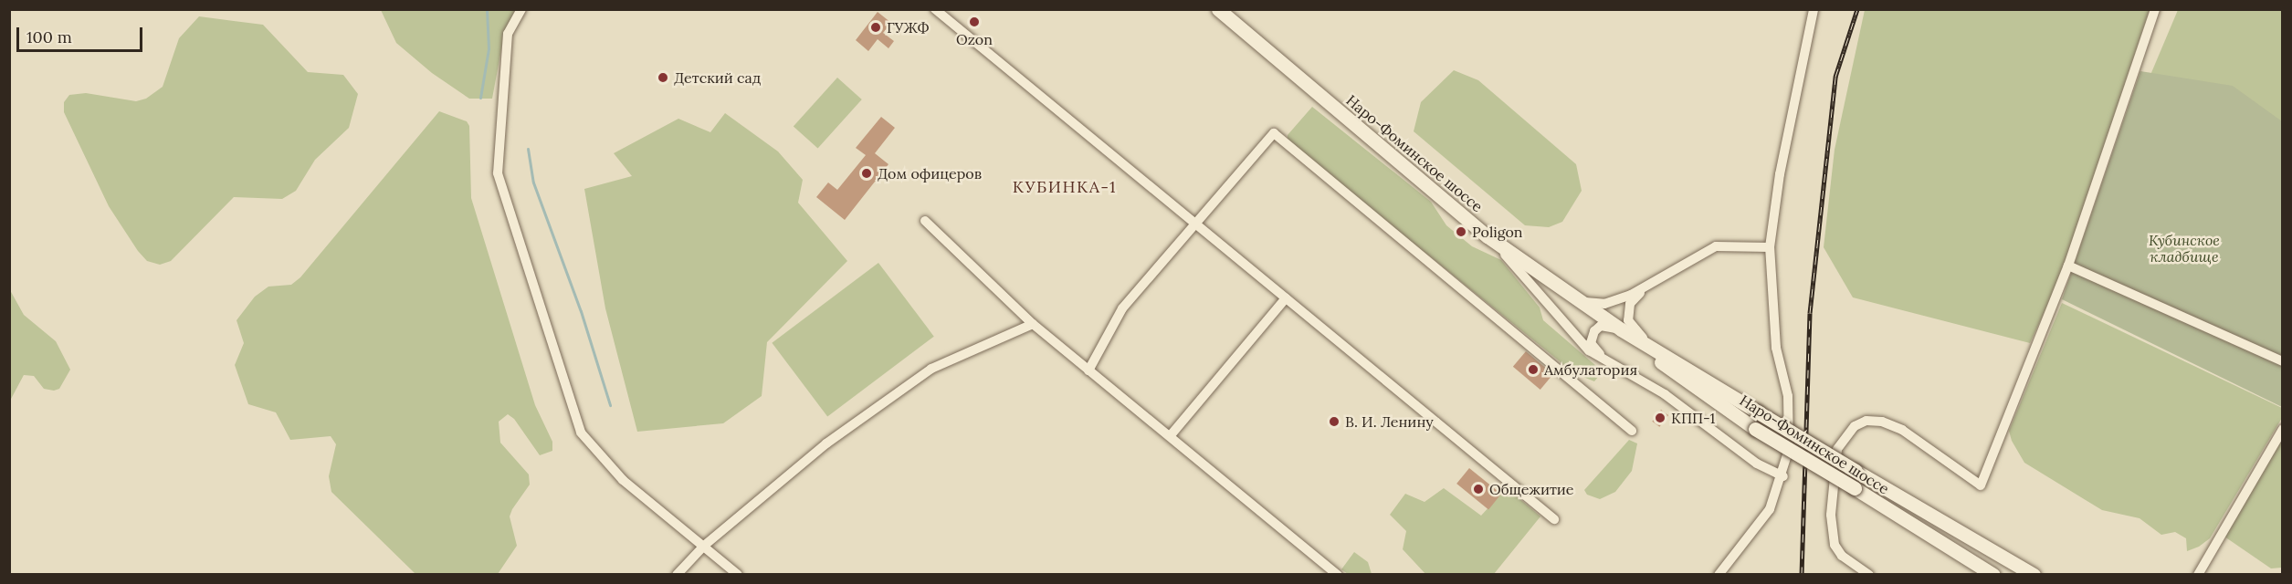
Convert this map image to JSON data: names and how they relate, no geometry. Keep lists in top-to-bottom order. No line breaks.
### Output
{"streets":{"main road":["Наро-Фоминское шоссе"]},"districts":["КУБИНКА-1"],"parks":["Кубинское кладбище"],"places":["Ozon","ГУЖФ","Детский сад","Дом офицеров","Poligon","Амбулатория","КПП-1","В. И. Ленину","Общежитие"],"scale_bar":"100 m"}
